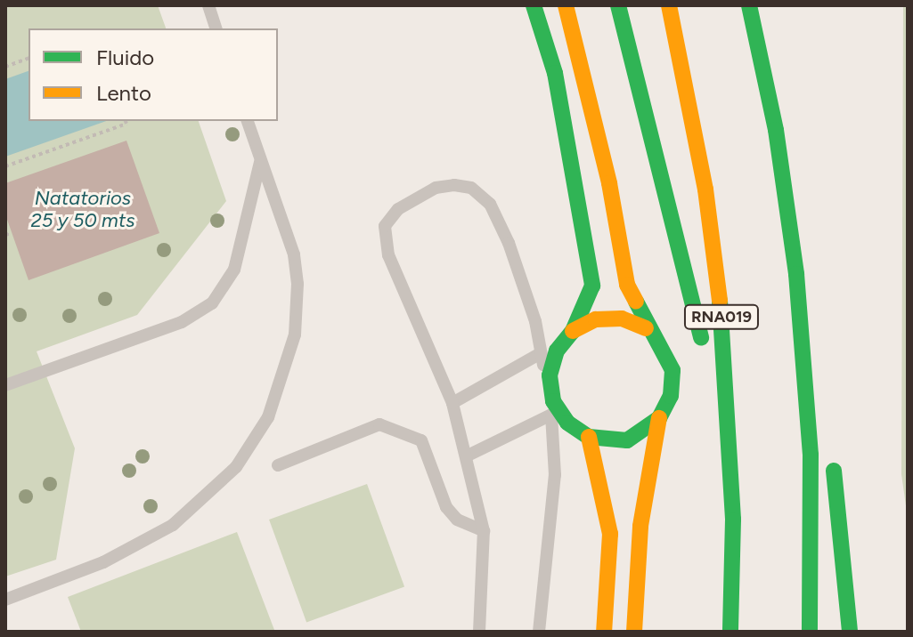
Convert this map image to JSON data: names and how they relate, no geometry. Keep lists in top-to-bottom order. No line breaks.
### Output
{"streets":{"main road":["RNA019"]},"water":["Natatorios 25 y 50 mts"],"legend":["Fluido","Lento"]}
